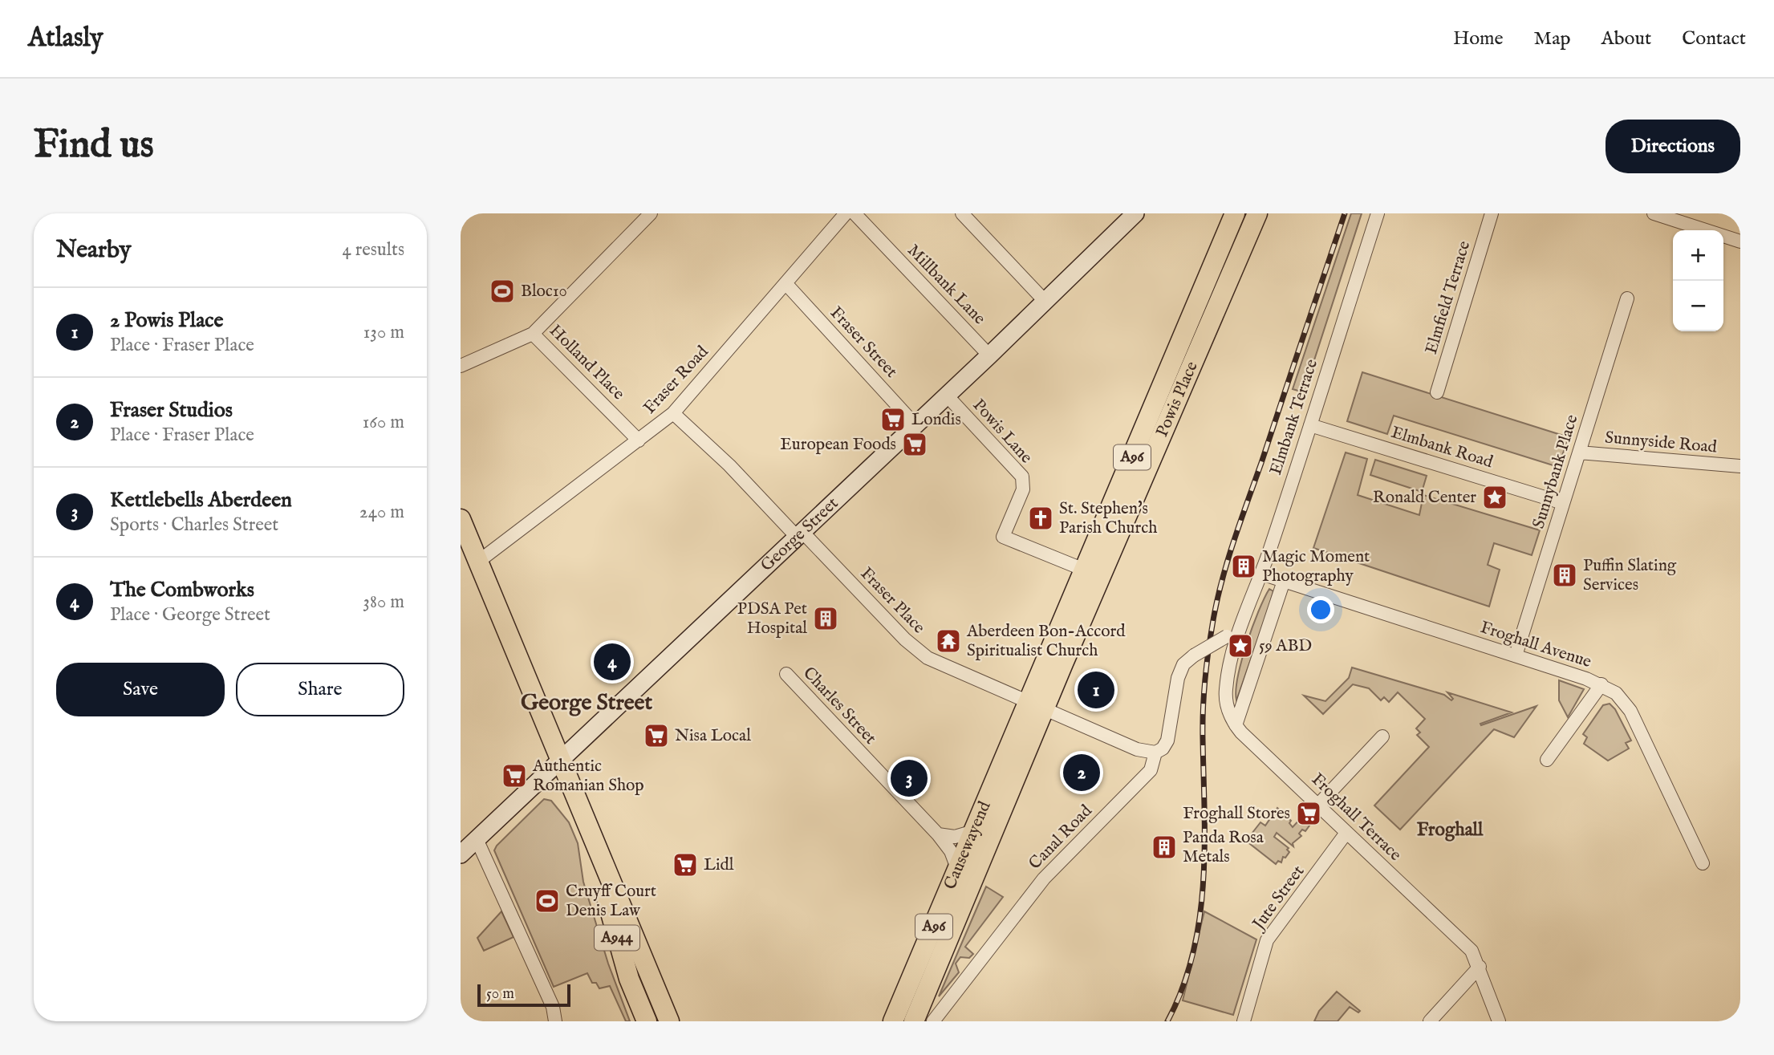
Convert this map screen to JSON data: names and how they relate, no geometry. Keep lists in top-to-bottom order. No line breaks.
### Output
{"streets":{"main road":["Powis Place","A96","Causewayend","A944"],"street":["Millbank Lane","Elmfield Terrace","Fraser Street","Holland Place","Fraser Road","Elmbank Terrace","Powis Lane","Sunnyside Road","Elmbank Road","Sunnybank Place","George Street","Fraser Place","Froghall Avenue","Charles Street","Froghall Terrace","Canal Road","Jute Street"]},"crossings":[["Millbank Lane","George Street"],["Fraser Street","Fraser Road"],["Fraser Street","George Street"],["Holland Place","Fraser Road"],["Fraser Road","Fraser Place"],["Fraser Road","A944"],["Powis Place","Powis Lane"],["Powis Place","Fraser Place"],["Powis Place","Causewayend"],["Elmbank Terrace","Elmbank Road"],["Elmbank Terrace","Froghall Avenue"],["Elmbank Terrace","Froghall Terrace"],["Elmbank Terrace","Canal Road"],["Powis Lane","George Street"],["Sunnyside Road","Sunnybank Place"],["Elmbank Road","Sunnybank Place"],["Sunnybank Place","Froghall Avenue"],["George Street","Fraser Place"],["George Street","A944"],["Fraser Place","Canal Road"],["Fraser Place","Causewayend"],["Charles Street","Causewayend"],["Froghall Terrace","Canal Road"],["Froghall Terrace","Jute Street"]],"districts":["George Street","Froghall"],"places":{"sports":["Bloc10","Cruyff Court Denis Law"],"supermarket":["Londis","European Foods","Nisa Local","Authentic Romanian Shop","Froghall Stores","Lidl"],"place":["Ronald Center","59 ABD"],"church":["St. Stephen's Parish Church"],"building":["Magic Moment Photography","Puffin Slating Services","PDSA Pet Hospital","Panda Rosa Metals"],"temple":["Aberdeen Bon-Accord Spiritualist Church"]},"scale_bar":"50 m","page":{"header":"Atlasly","nav":["Home","Map","About","Contact"],"buttons":["Directions",["Save","Share"]],"title":"Find us","heading":["Nearby","4 results"],"map_buttons":["+","−"],"list":[{"mark":"1","name":"2 Powis Place","note":"Place · Fraser Place","value":"130 m"},{"mark":"2","name":"Fraser Studios","note":"Place · Fraser Place","value":"160 m"},{"mark":"3","name":"Kettlebells Aberdeen","note":"Sports · Charles Street","value":"240 m"},{"mark":"4","name":"The Combworks","note":"Place · George Street","value":"380 m"}],"pins":["4","1","2","3"],"scale":"50 m"}}
